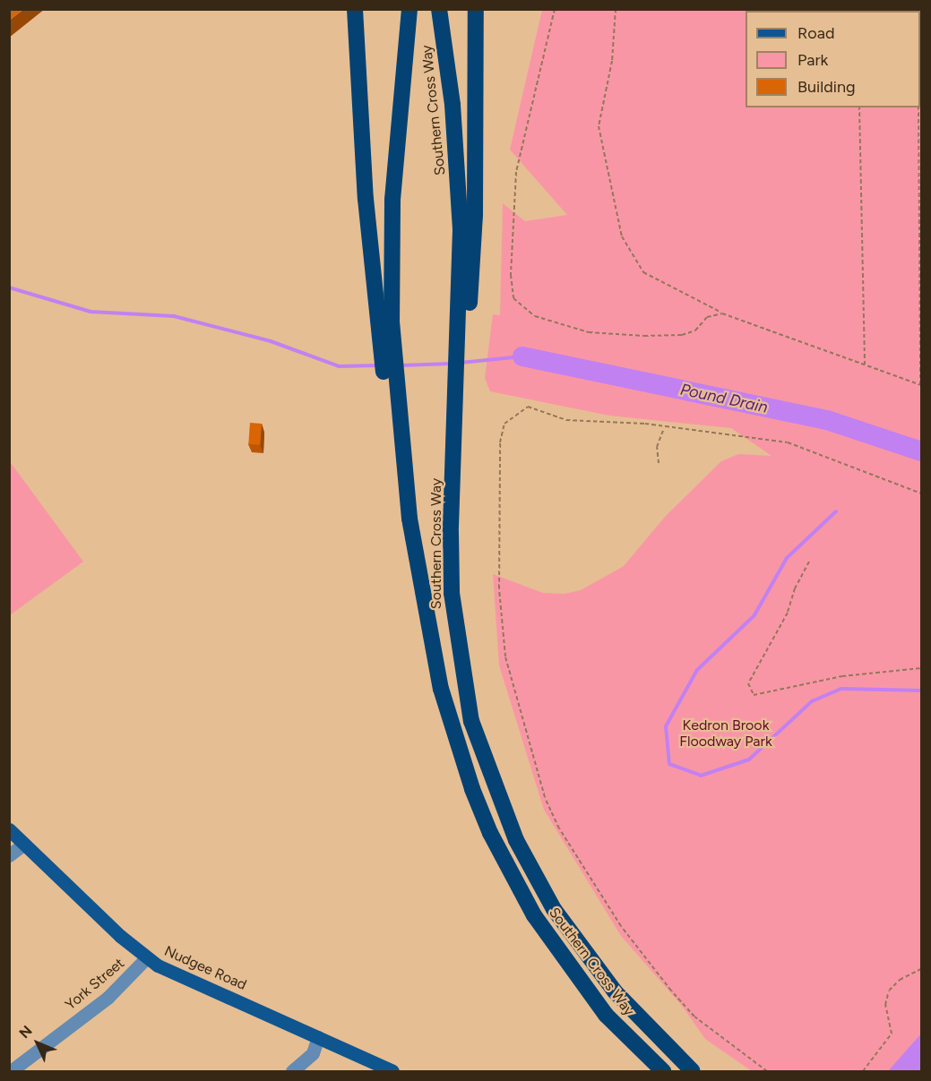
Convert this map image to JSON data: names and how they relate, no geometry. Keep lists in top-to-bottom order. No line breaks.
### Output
{"streets":{"highway":["Southern Cross Way"],"main road":["Nudgee Road"],"street":["York Street"]},"crossings":[["Nudgee Road","York Street"]],"water":["Pound Drain"],"parks":["Kedron Brook Floodway Park"],"legend":["Road","Park","Building"],"north":"top left"}
